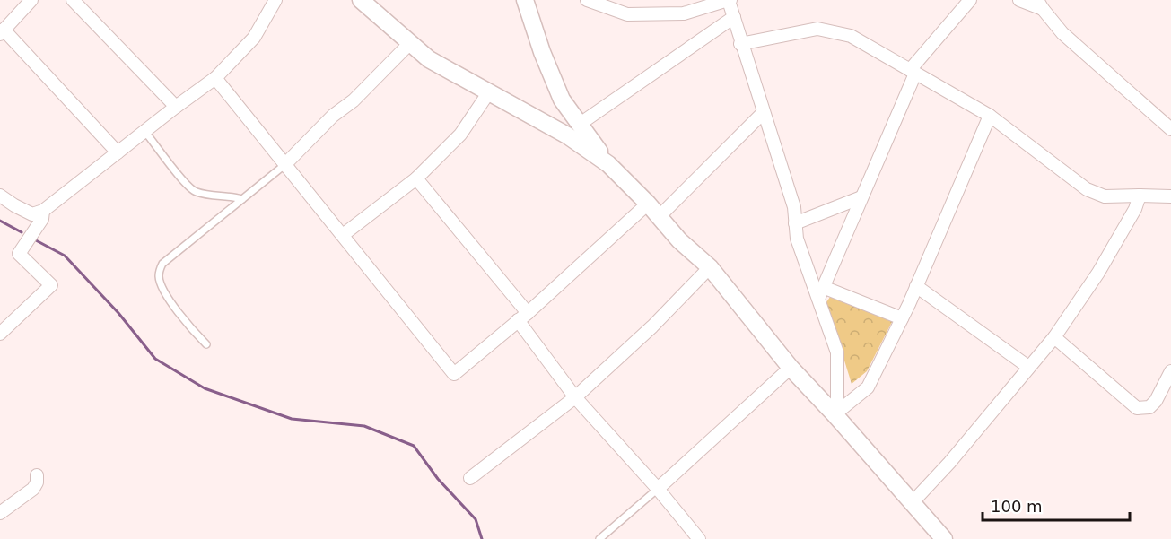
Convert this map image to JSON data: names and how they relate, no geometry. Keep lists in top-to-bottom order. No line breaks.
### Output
{"scale_bar":"100 m"}
